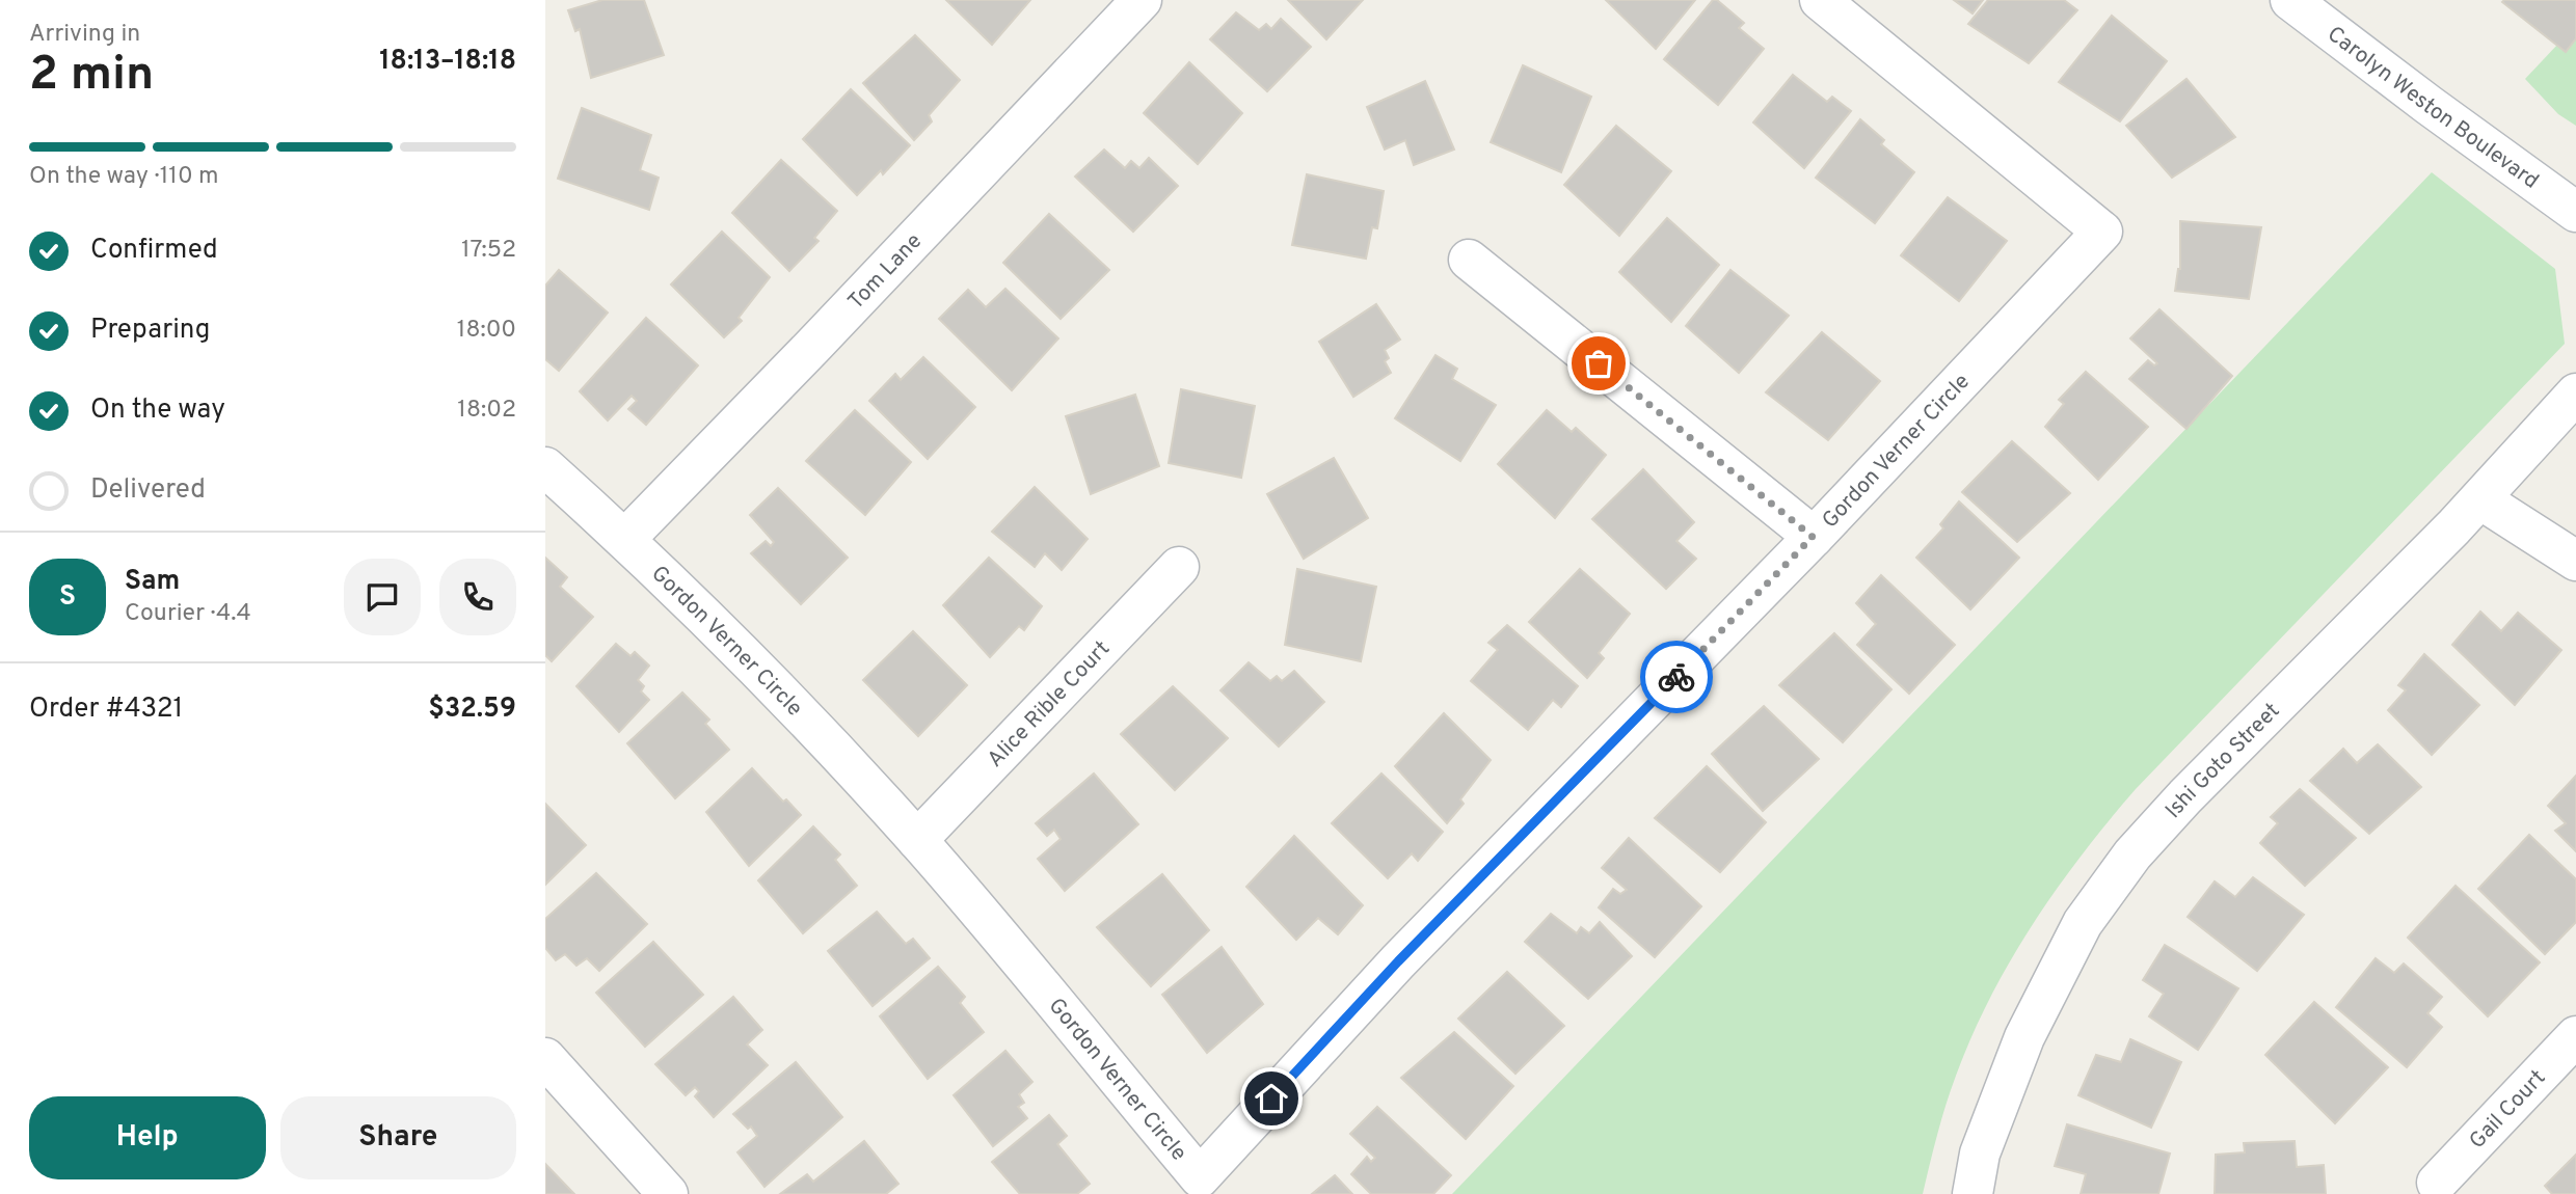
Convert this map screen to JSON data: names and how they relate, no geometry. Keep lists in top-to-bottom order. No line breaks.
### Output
{"streets":{"street":["Carolyn Weston Boulevard","Tom Lane","Gordon Verner Circle","Alice Rible Court","Ishi Goto Street","Gail Court"]},"crossings":[["Tom Lane","Gordon Verner Circle"],["Gordon Verner Circle","Alice Rible Court"]],"page":{"heading":["2 min","Arriving in","18:13–18:18"],"panel":["Sam","Courier · 4.4","Order #4321","$32.59"],"bar":"On the way · 110 m","list":[["Confirmed","17:52"],["Preparing","18:00"],["On the way","18:02"],"Delivered"],"round":"S","buttons":["Help","Share"]}}
